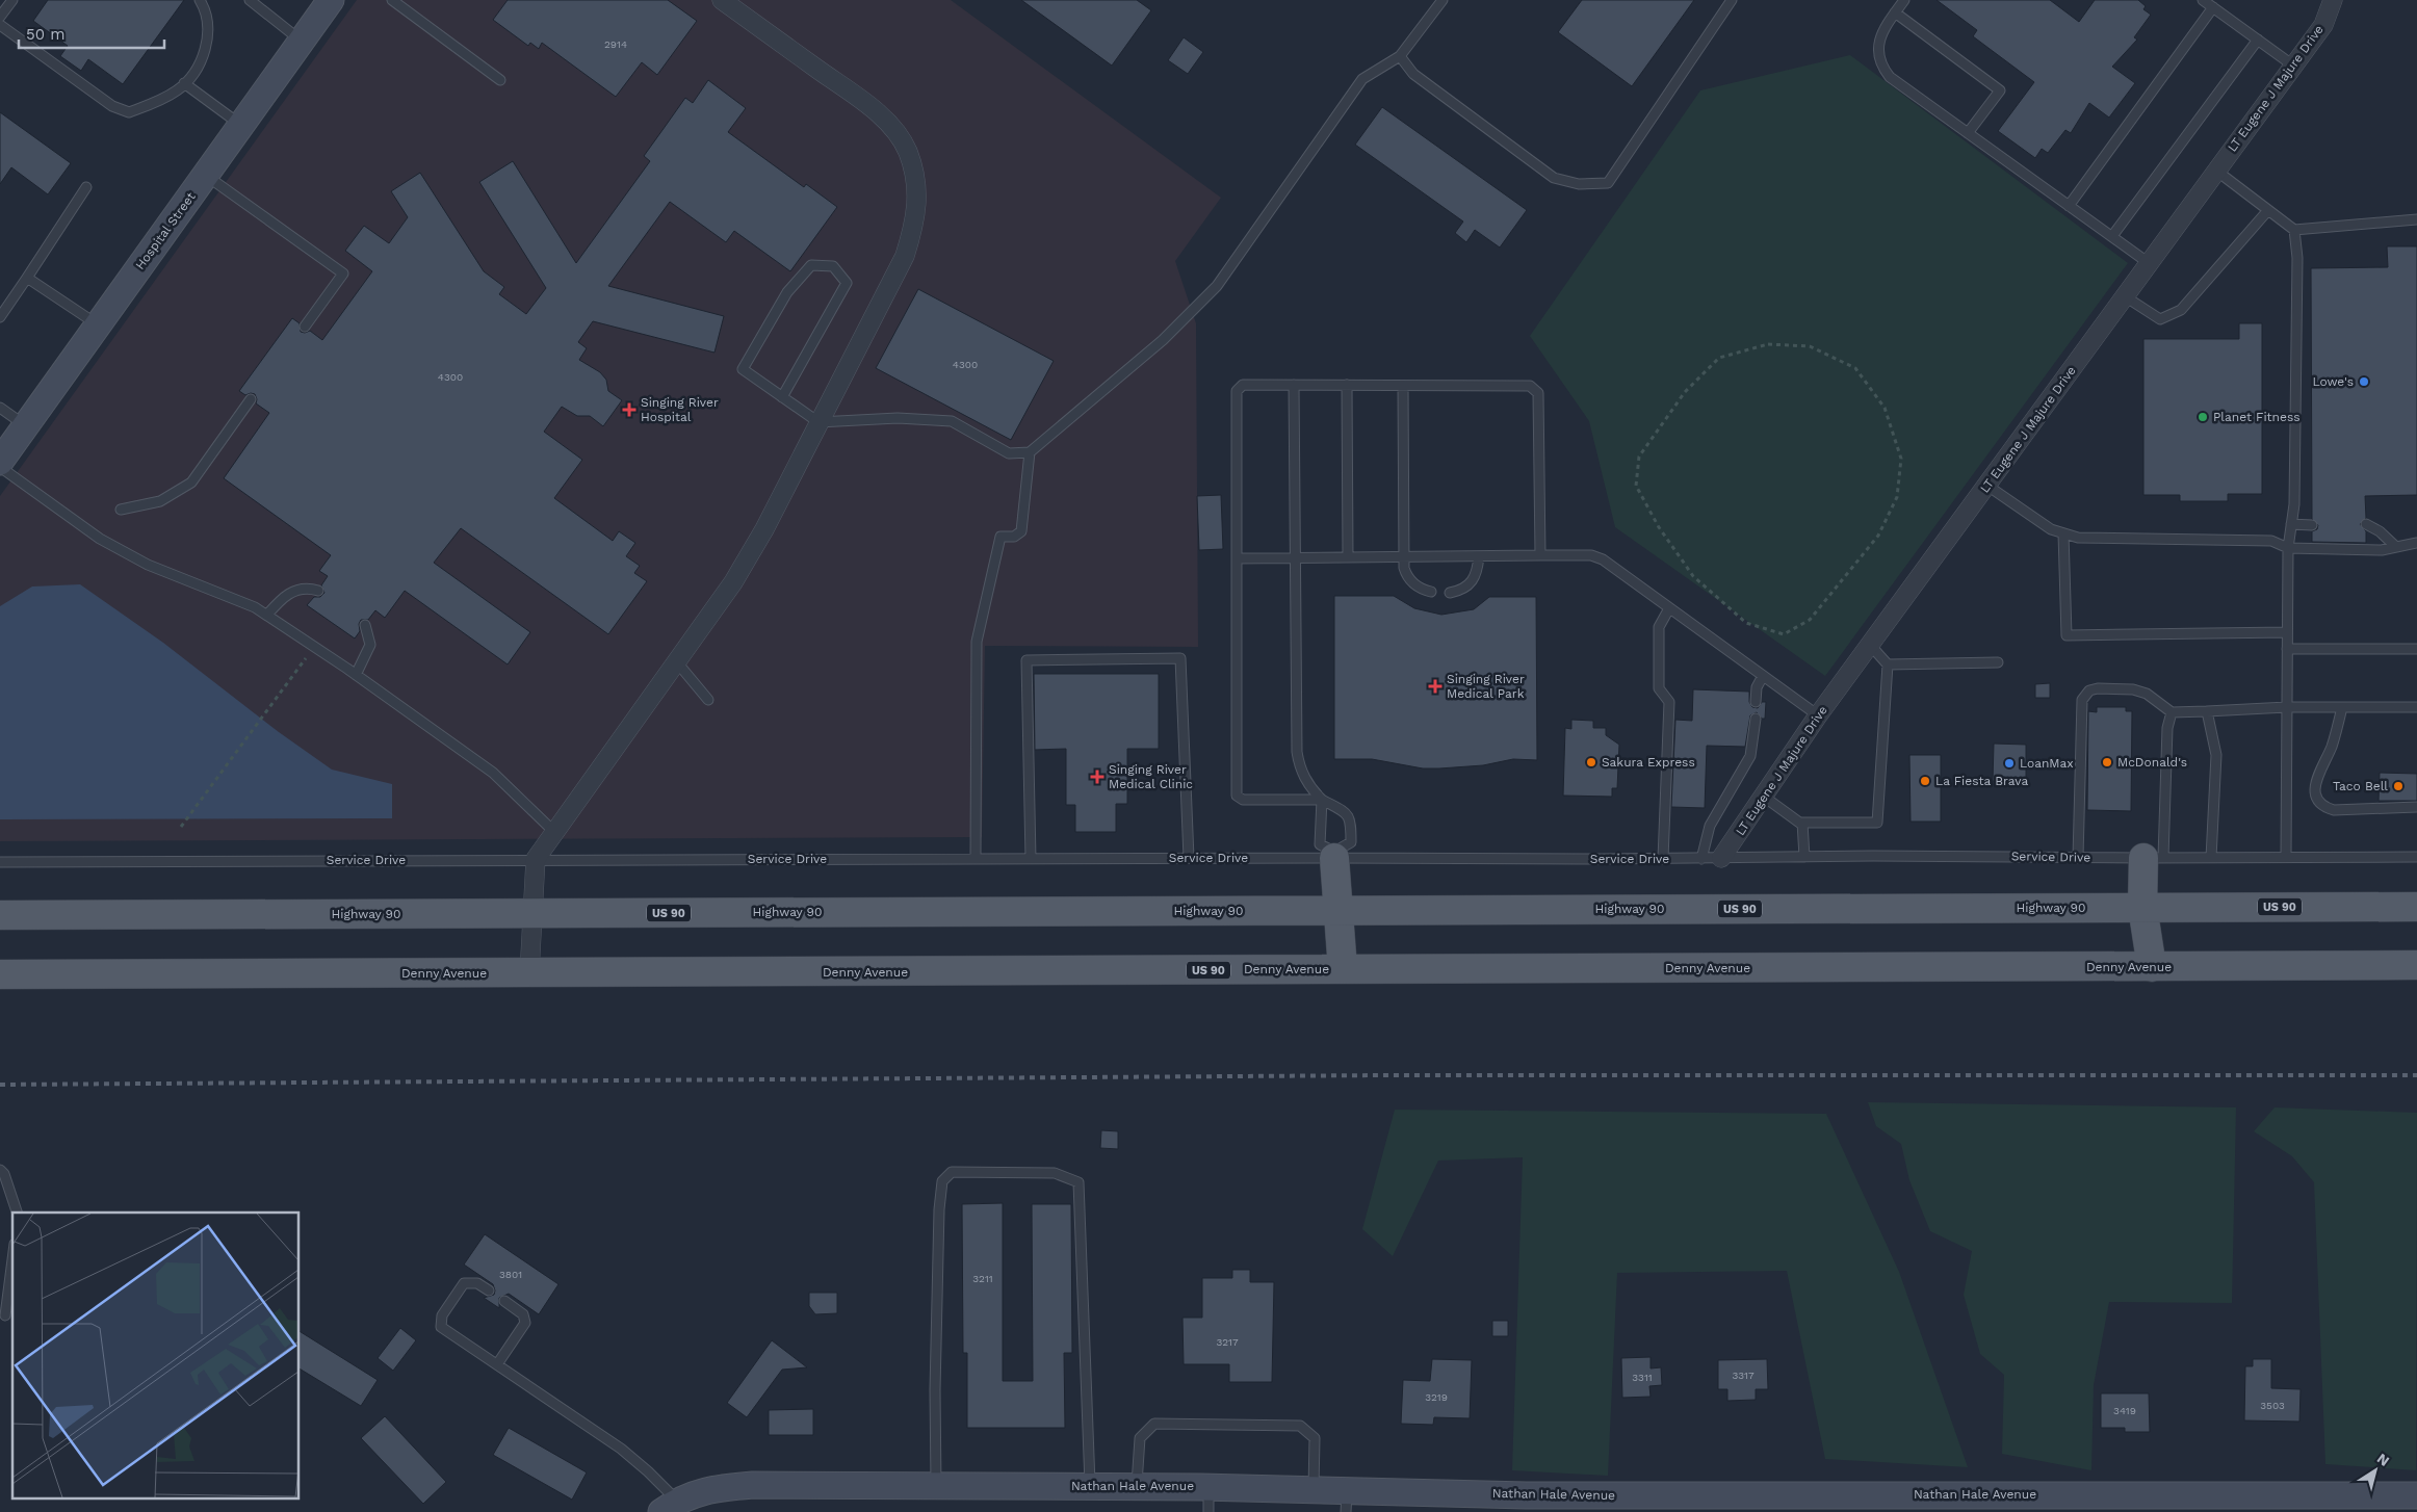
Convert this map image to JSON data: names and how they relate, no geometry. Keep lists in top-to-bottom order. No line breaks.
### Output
{"streets":{"main road":["US 90","Highway 90","Denny Avenue"],"street":["LT Eugene J Majure Drive","Hospital Street","Nathan Hale Avenue"],"lane":["Service Drive"]},"crossings":[["LT Eugene J Majure Drive","Service Drive"]],"places":{"other":["Lowe's","Planet Fitness","Sakura Express","McDonald's","LoanMax","La Fiesta Brava","Taco Bell"],"health":["Singing River Hospital","Singing River Medical Park","Singing River Medical Clinic"]},"house_numbers":["2914","4300","4300","3801","3211","3217","3317","3311","3219","3503","3419"],"scale_bar":"50 m","north":"top right"}
